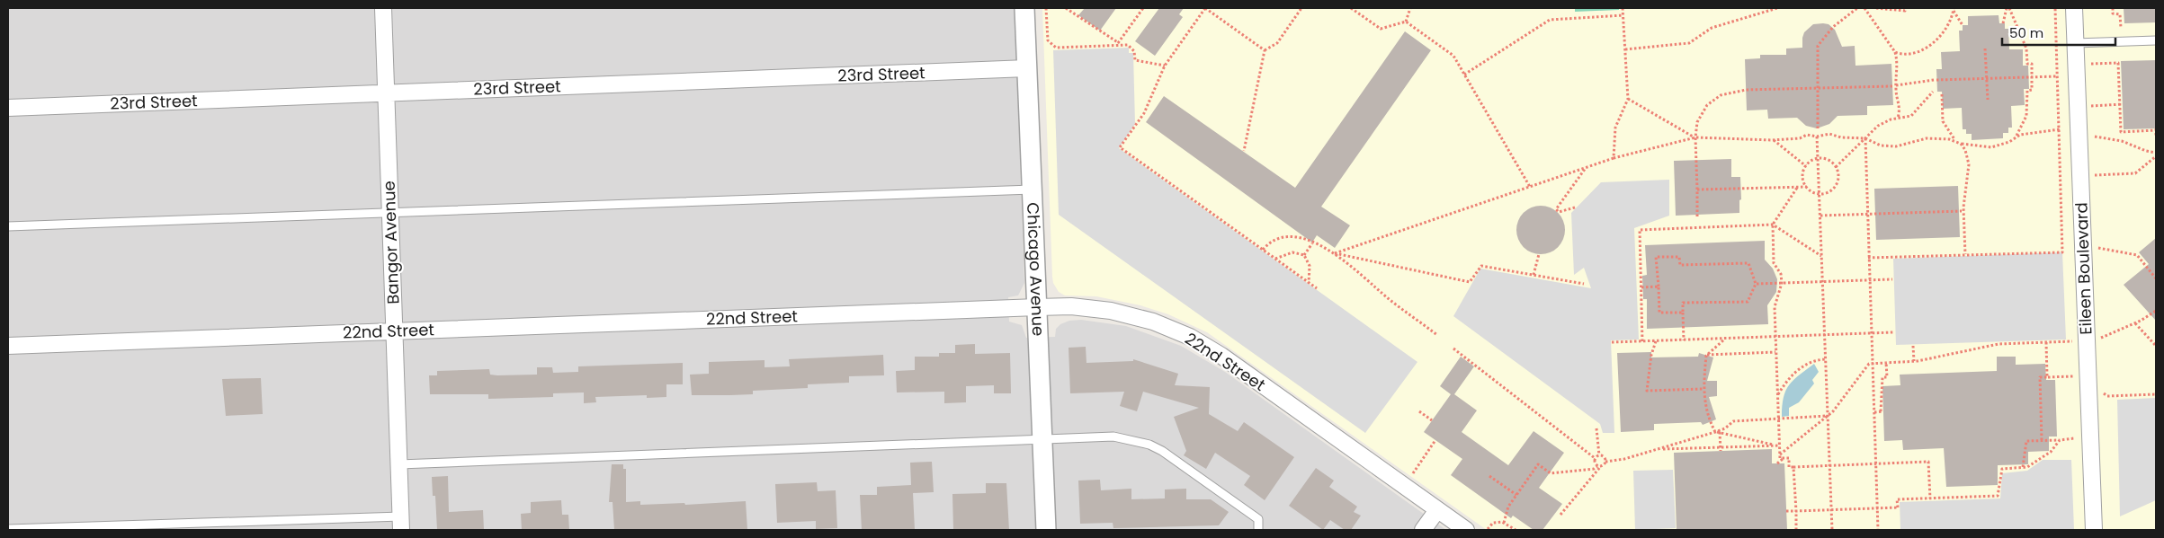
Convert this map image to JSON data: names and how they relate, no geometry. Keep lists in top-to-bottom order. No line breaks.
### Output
{"streets":{"street":["23rd Street","Bangor Avenue","Eileen Boulevard","Chicago Avenue","22nd Street"]},"crossings":[["23rd Street","Bangor Avenue"],["23rd Street","Chicago Avenue"],["Bangor Avenue","22nd Street"],["Chicago Avenue","22nd Street"]],"scale_bar":"50 m"}
